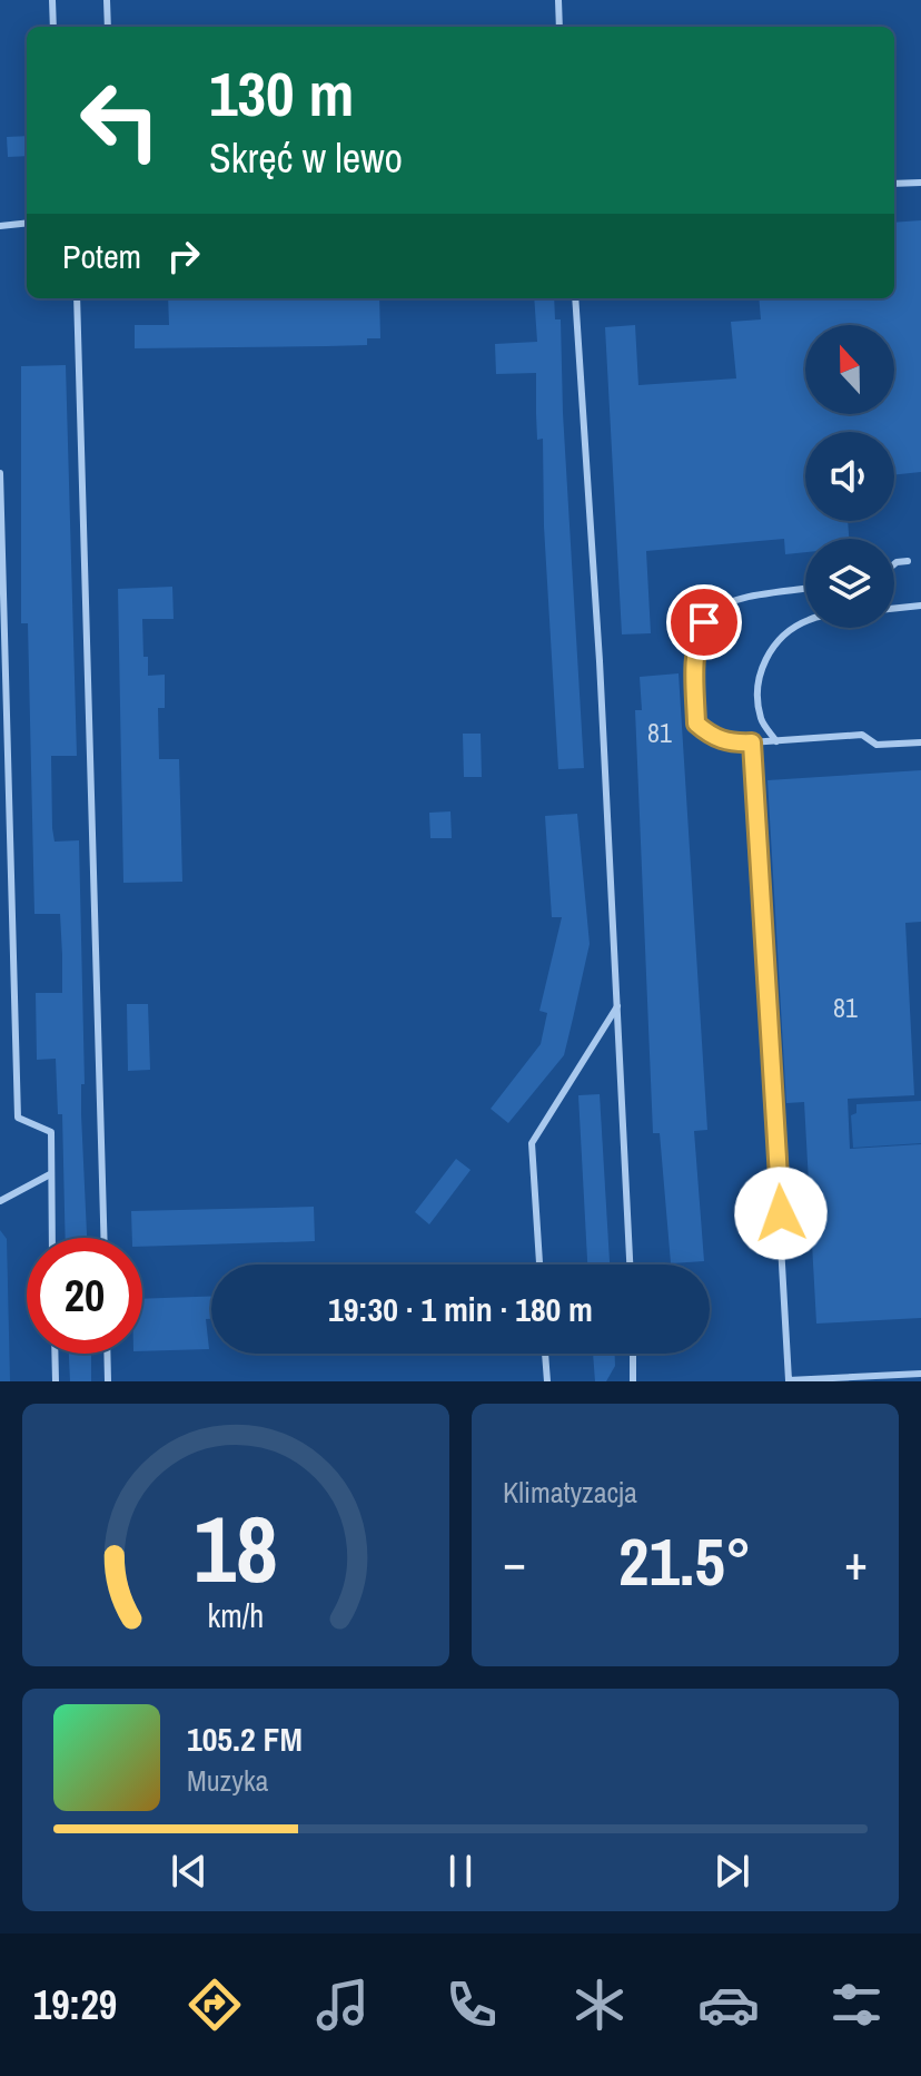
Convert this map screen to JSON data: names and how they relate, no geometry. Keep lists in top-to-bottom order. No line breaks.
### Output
{"house_numbers":["81","81"],"north":"top","page":{"turn":["130 m","Skręć w lewo"],"then":"Potem","limit":"20","trip":"19:30 · 1 min · 180 m","tile":"Klimatyzacja","heat":["−","21.5°","+"],"song":["105.2 FM","Muzyka"],"tabs":"19:29","gauge":["18","km/h"]}}
